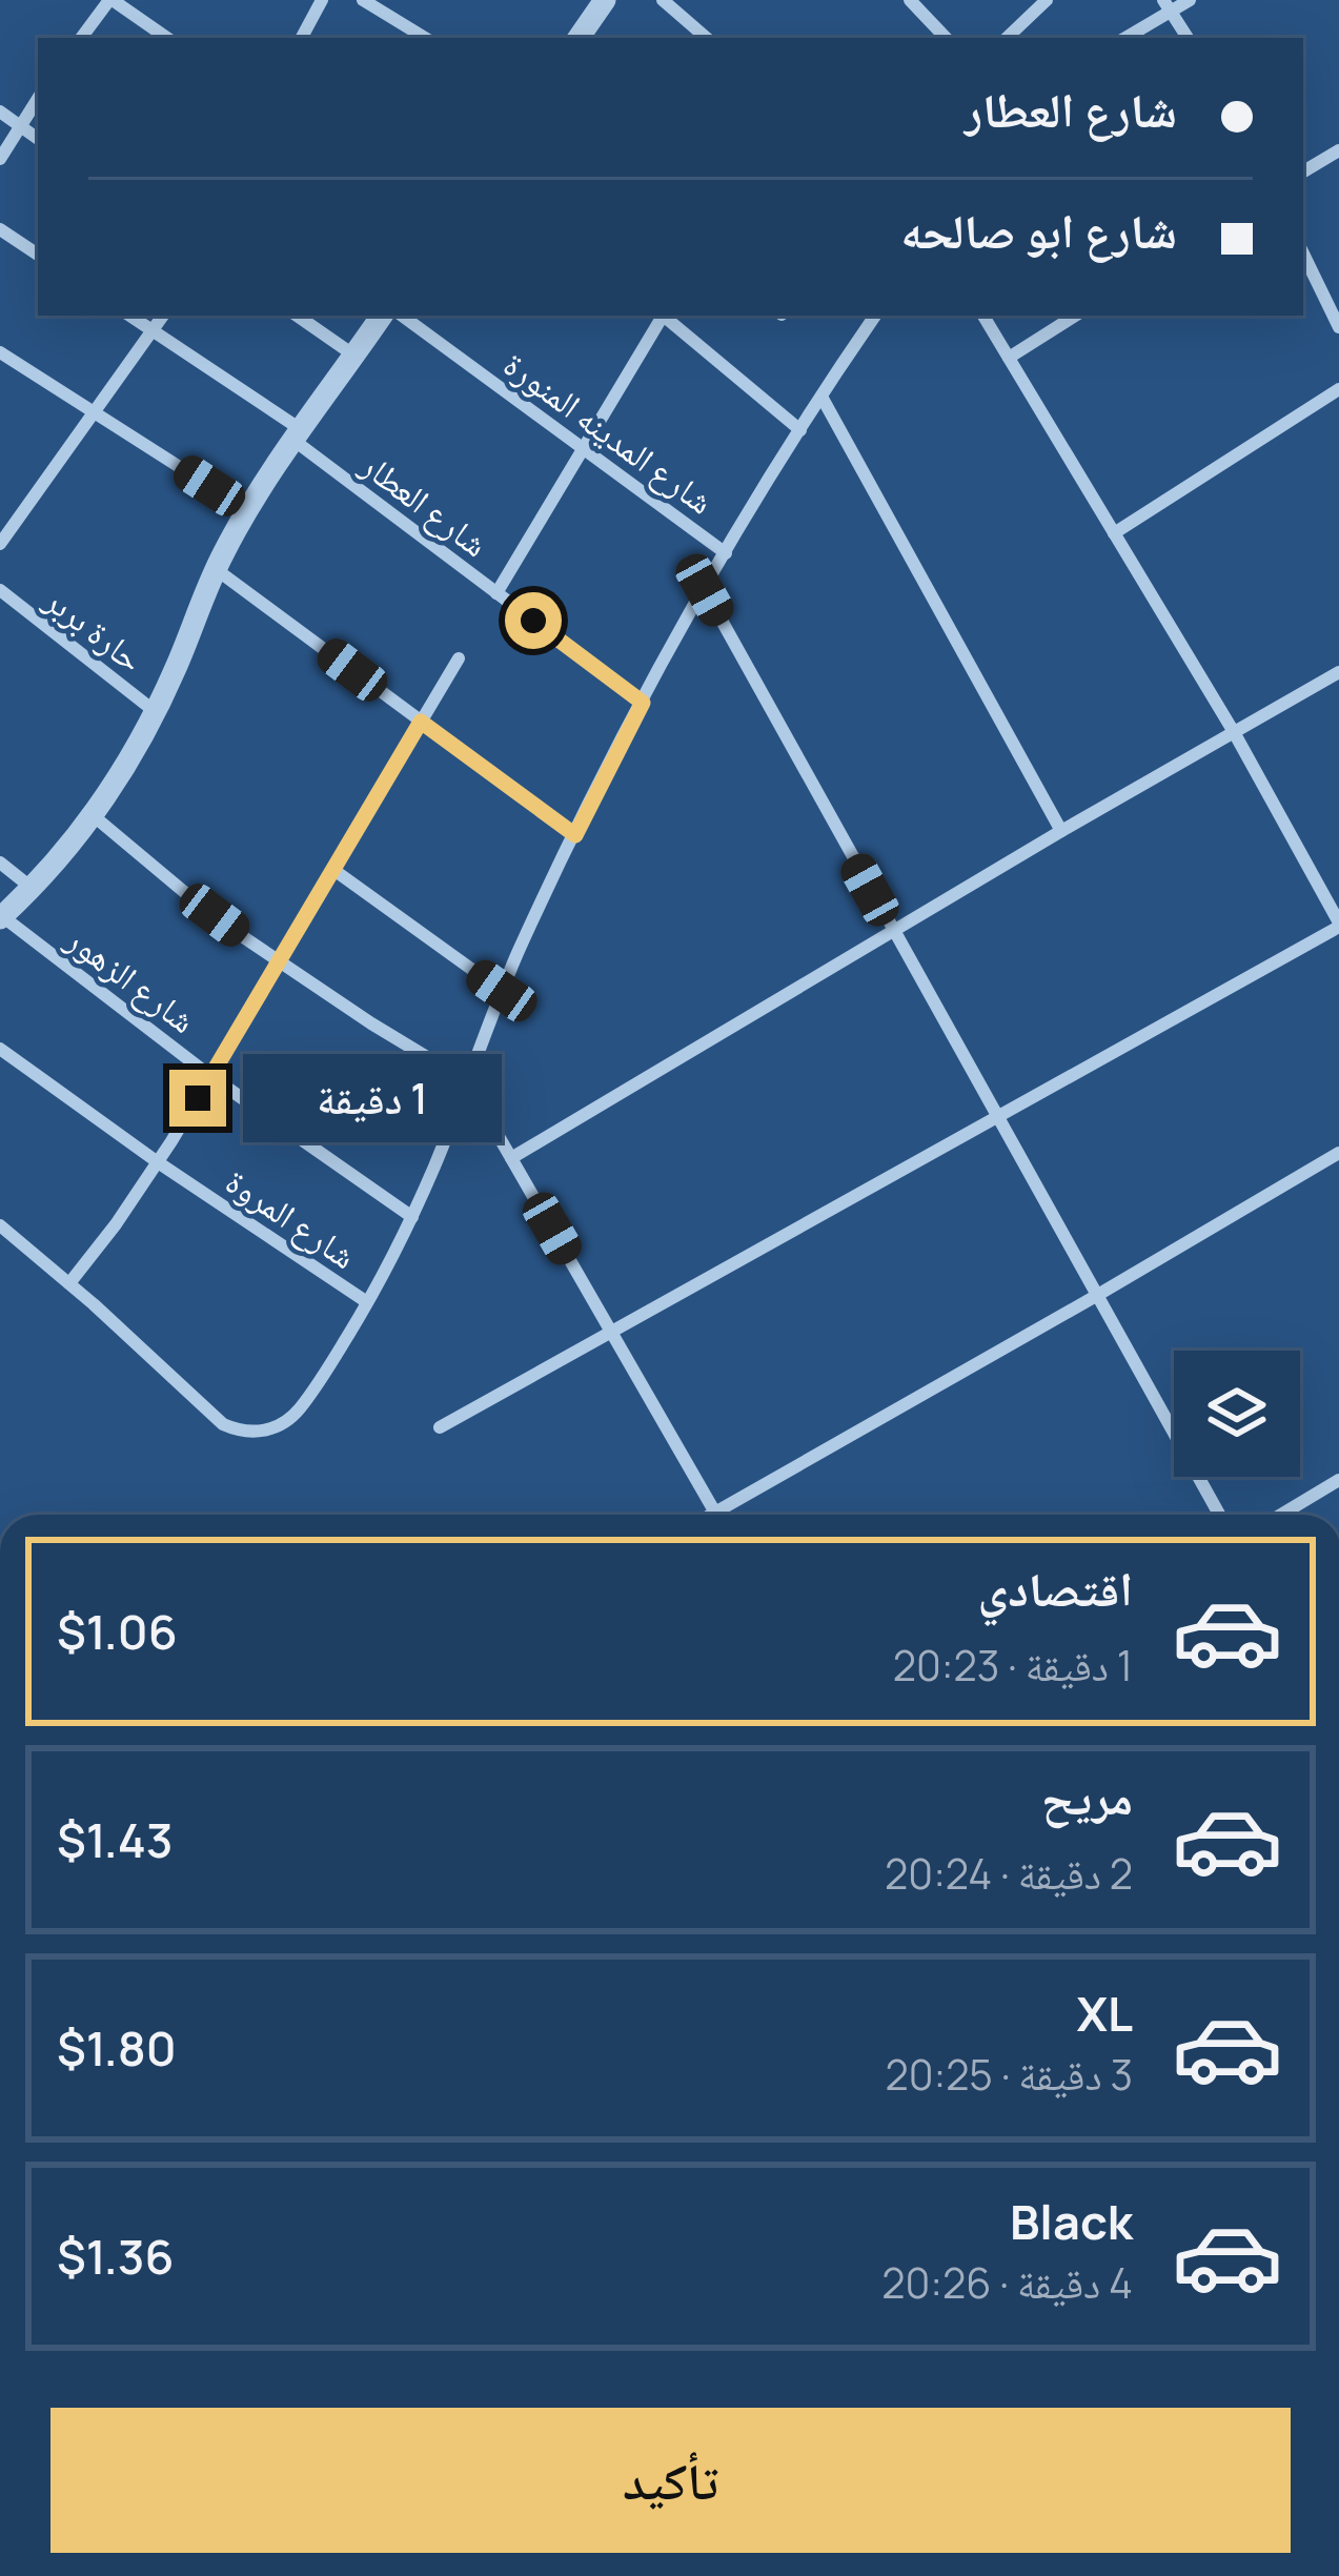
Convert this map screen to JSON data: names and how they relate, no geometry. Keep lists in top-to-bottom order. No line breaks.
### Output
{"streets":{"street":["شارع المدينه المنورة","شارع العطار","حارة بربر","شارع الزهور","شارع المروة"]},"page":{"banner":["شارع العطار","شارع ابو صالحه"],"bubble":"1 دقيقة","list":[{"name":"اقتصادي","note":"1 دقيقة · 20:23","value":"$1.06"},{"name":"مريح","note":"2 دقيقة · 20:24","value":"$1.43"},{"name":"XL","note":"3 دقيقة · 20:25","value":"$1.80"},{"name":"Black","note":"4 دقيقة · 20:26","value":"$1.36"}],"buttons":"تأكيد"}}
